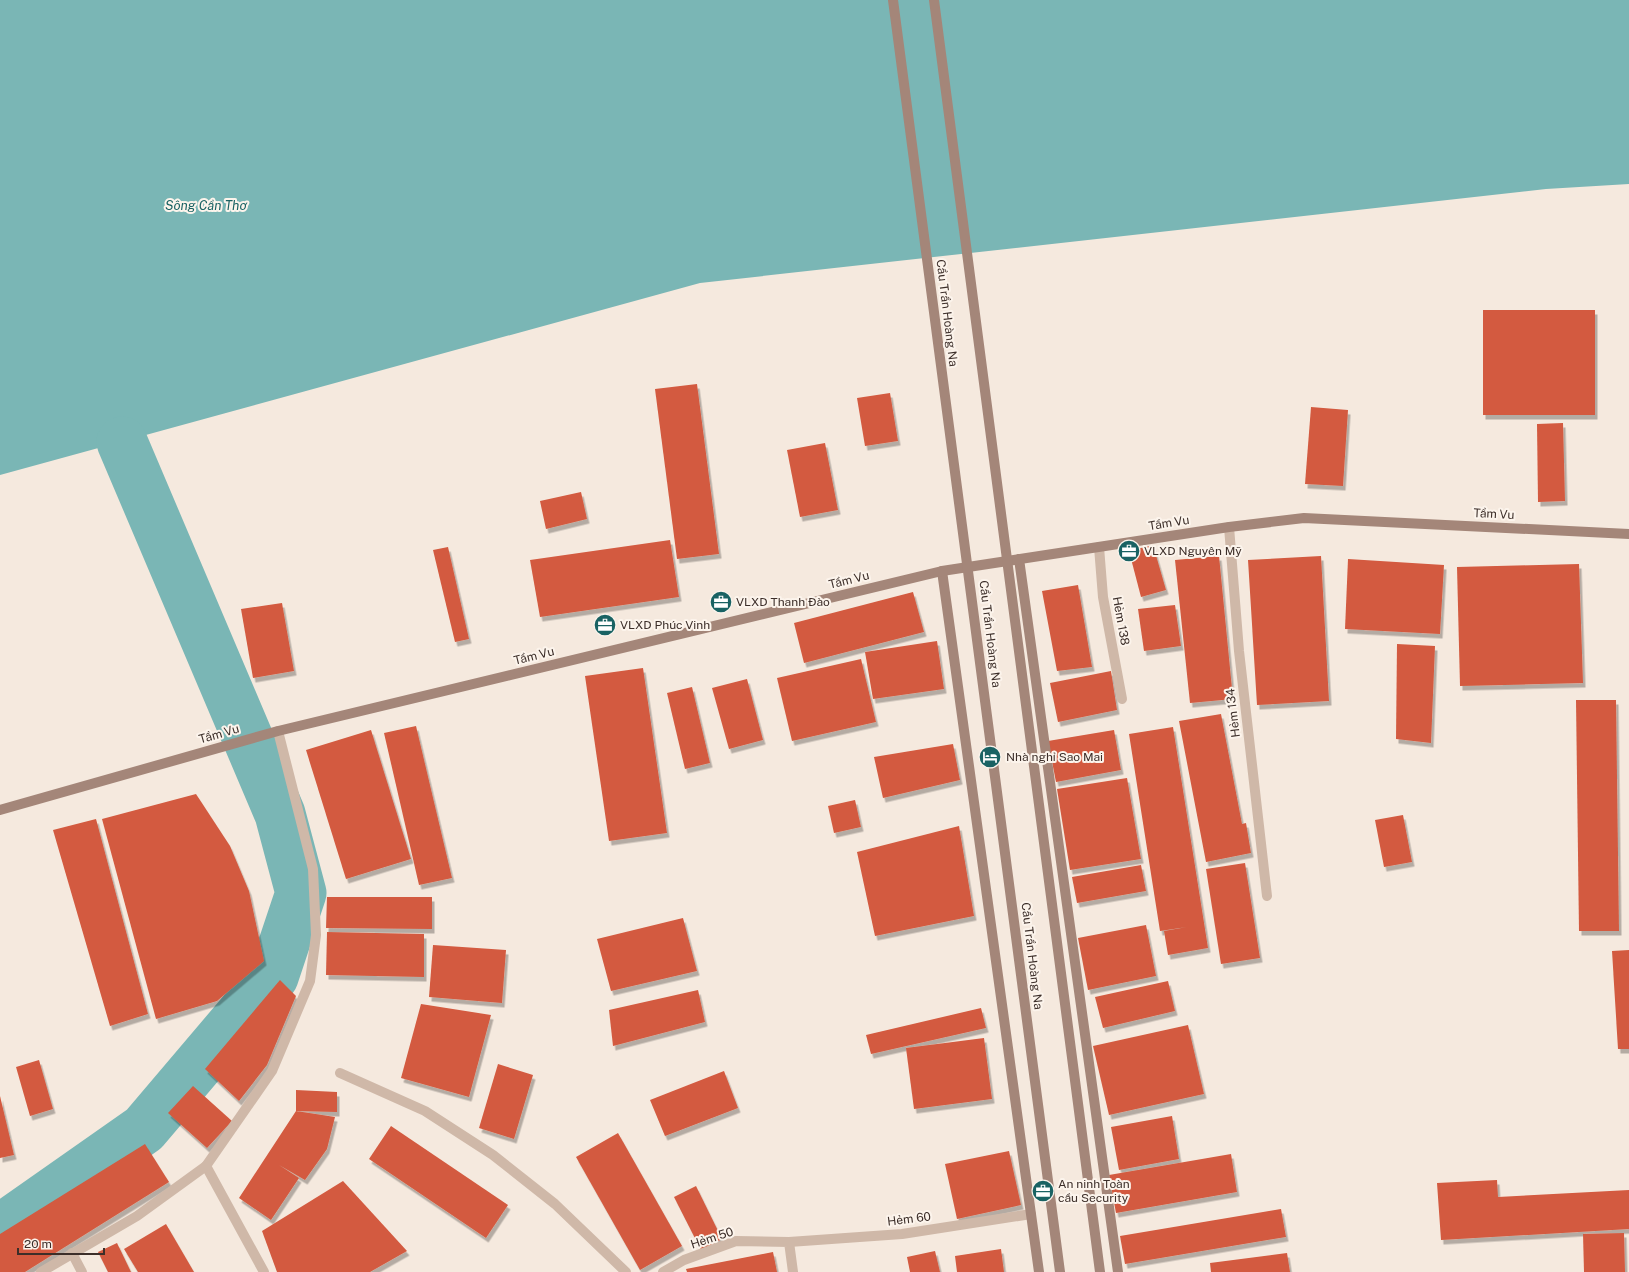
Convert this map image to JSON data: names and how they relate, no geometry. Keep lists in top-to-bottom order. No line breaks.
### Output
{"streets":{"main road":["Cầu Trần Hoàng Na","Tầm Vu"],"street":["Hẻm 138","Hẻm 134","Hẻm 60","Hẻm 50"]},"crossings":[["Tầm Vu","Hẻm 138"],["Tầm Vu","Hẻm 134"],["Hẻm 60","Hẻm 50"]],"water":["Sông Cần Thơ"],"places":{"office":["VLXD Nguyên Mỹ","VLXD Thanh Đào","VLXD Phúc Vinh","An ninh Toàn cầu Security"],"hotel":["Nhà nghỉ Sao Mai"]},"scale_bar":"20 m"}
